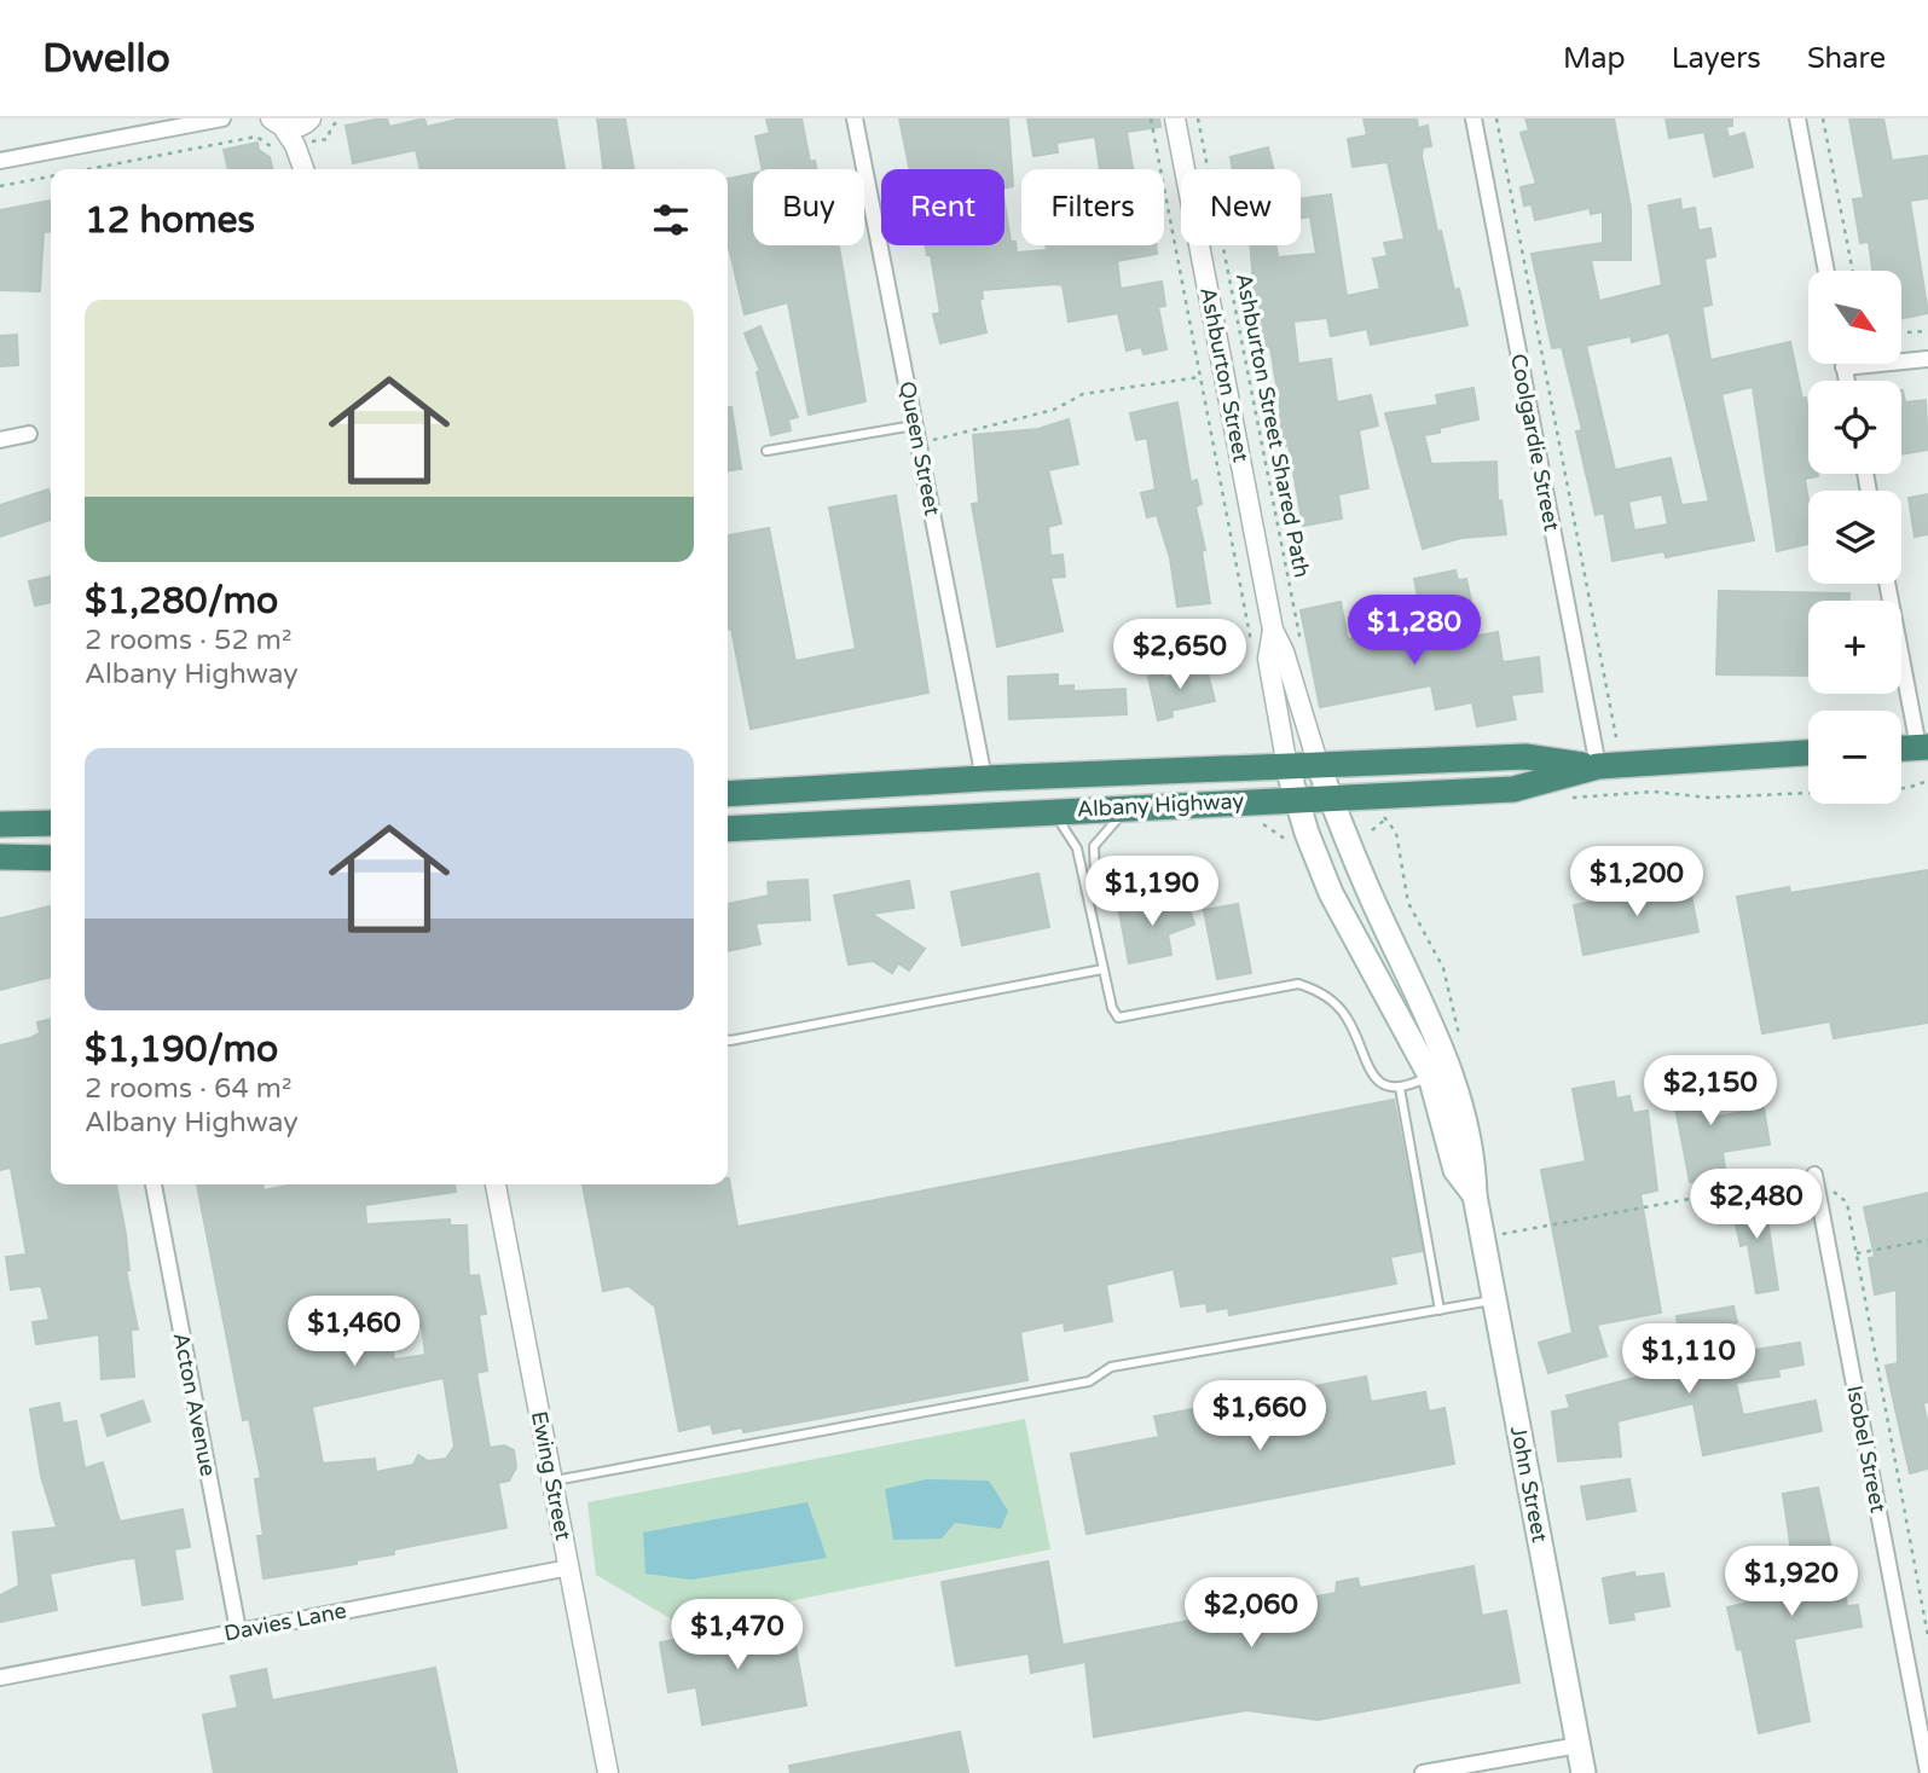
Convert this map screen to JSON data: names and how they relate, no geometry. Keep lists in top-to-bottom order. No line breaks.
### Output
{"streets":{"highway":["Albany Highway"],"main road":["John Street"],"street":["Ashburton Street","Coolgardie Street","Queen Street","Acton Avenue","Isobel Street","Ewing Street","Davies Lane"],"path":["Ashburton Street Shared Path"]},"crossings":[["Ashburton Street","Albany Highway"],["Ashburton Street","John Street"],["Coolgardie Street","Albany Highway"],["Queen Street","Albany Highway"],["Albany Highway","John Street"],["Acton Avenue","Davies Lane"],["Ewing Street","Davies Lane"]],"north":"bottom right","page":{"header":"Dwello","nav":["Map","Layers","Share"],"chip":["Buy","Rent","Filters","New"],"heading":"12 homes","map_buttons":["+","−"],"list":[{"name":"$1,280/mo","note":"2 rooms · 52 m² · Albany Highway"},{"name":"$1,190/mo","note":"2 rooms · 64 m² · Albany Highway"}],"price":["$1,280","$2,650","$1,200","$1,190","$2,150","$2,480","$1,460","$1,110","$1,660","$1,920","$2,060","$1,470"]}}
